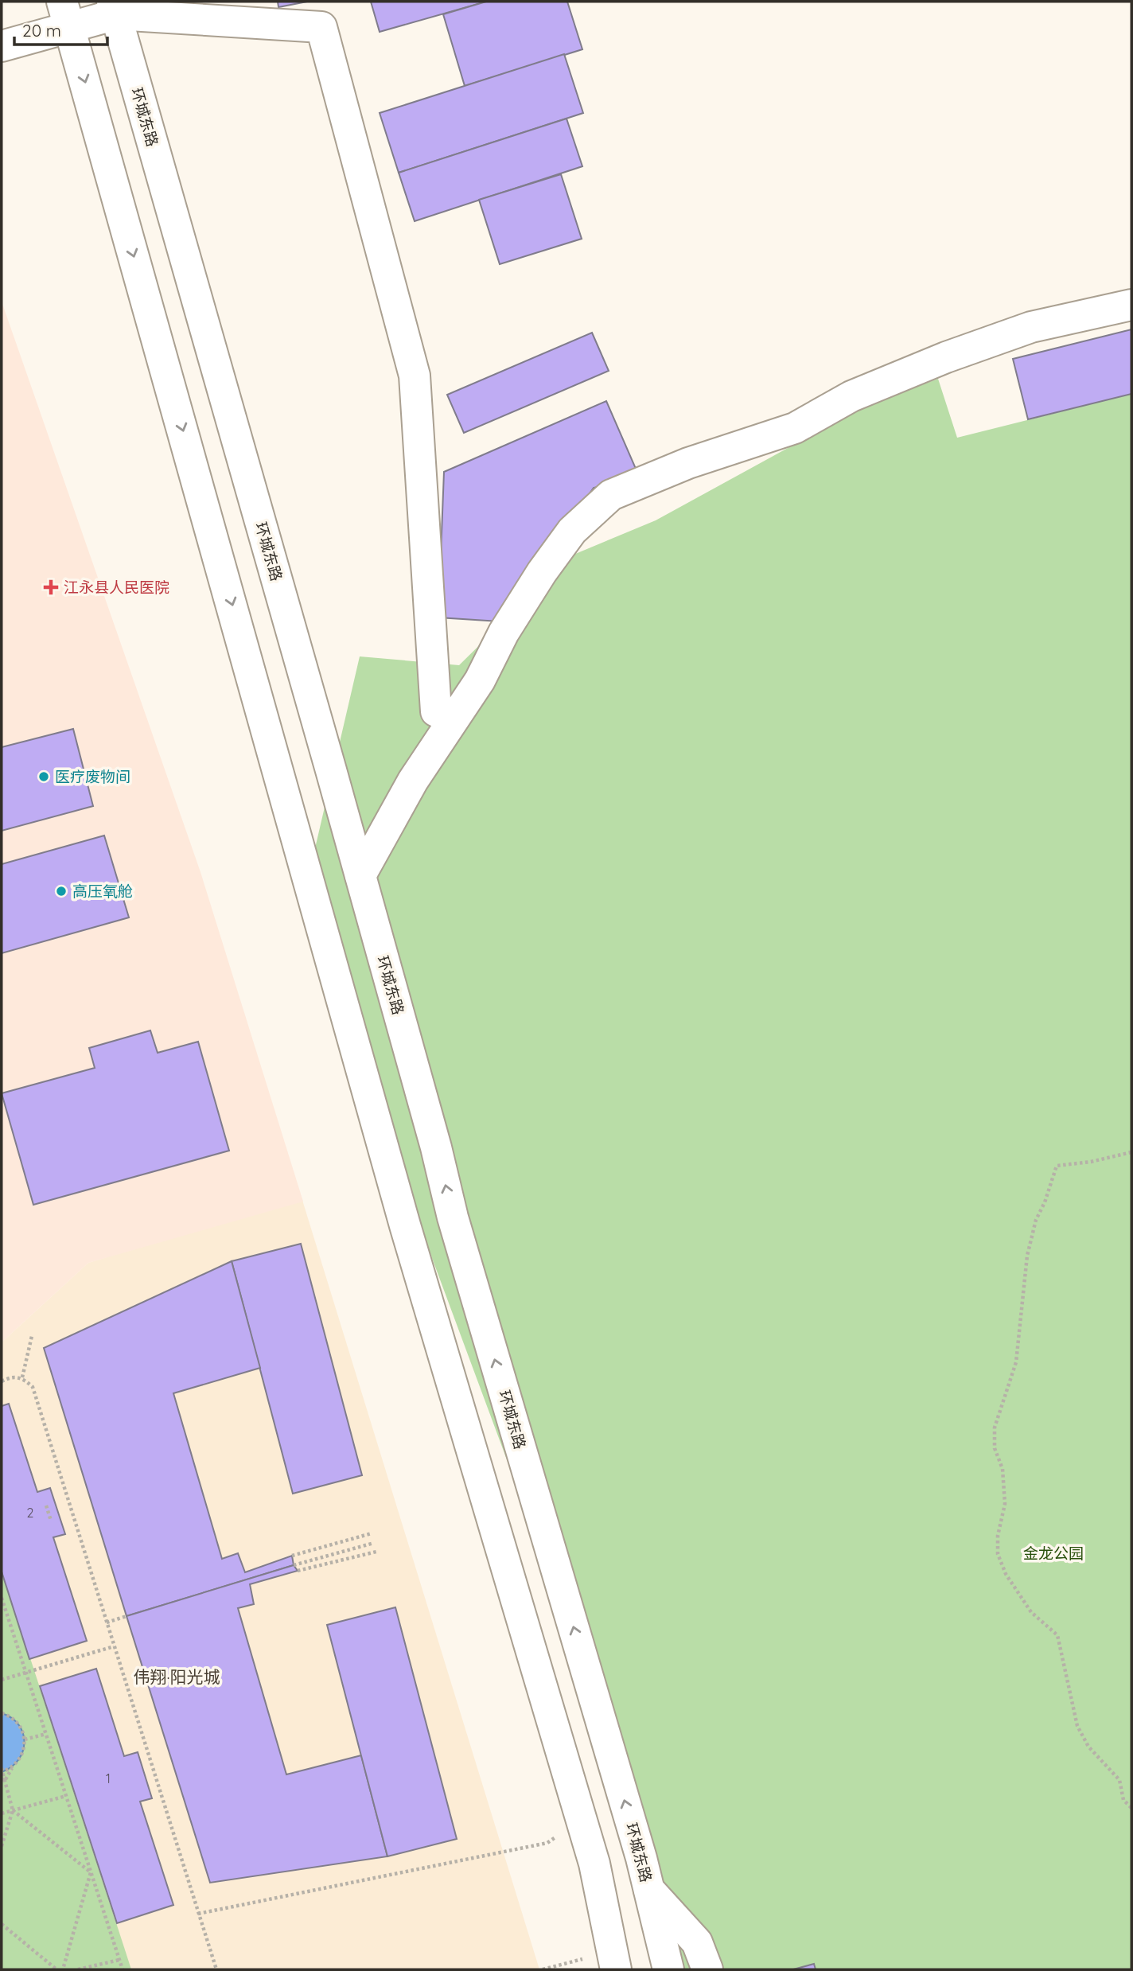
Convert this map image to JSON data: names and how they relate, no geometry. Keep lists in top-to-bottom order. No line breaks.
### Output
{"streets":{"main road":["环城东路"]},"districts":["伟翔·阳光城"],"parks":["金龙公园"],"places":{"health":["江永县人民医院"],"other":["医疗废物间","高压氧舱"]},"house_numbers":["2","1"],"scale_bar":"20 m"}
